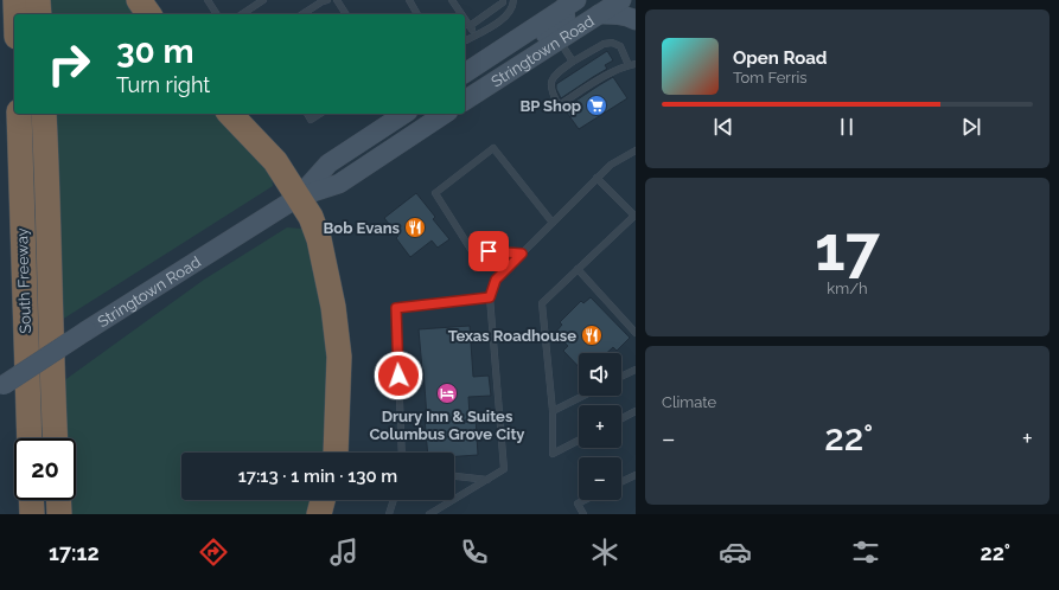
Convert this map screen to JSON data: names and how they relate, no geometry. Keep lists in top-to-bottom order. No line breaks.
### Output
{"streets":{"highway":["South Freeway"],"main road":["Stringtown Road"]},"places":{"supermarket":["BP Shop"],"restaurant":["Bob Evans","Texas Roadhouse"],"hotel":["Drury Inn & Suites Columbus Grove City"]},"page":{"turn":["30 m","Turn right"],"song":["Open Road","Tom Ferris"],"tile":[["17","km/h"],"Climate"],"map_buttons":["+","−"],"heat":["−","22°","+"],"limit":"20","trip":"17:13 · 1 min · 130 m","tabs":["17:12","22°"]}}
